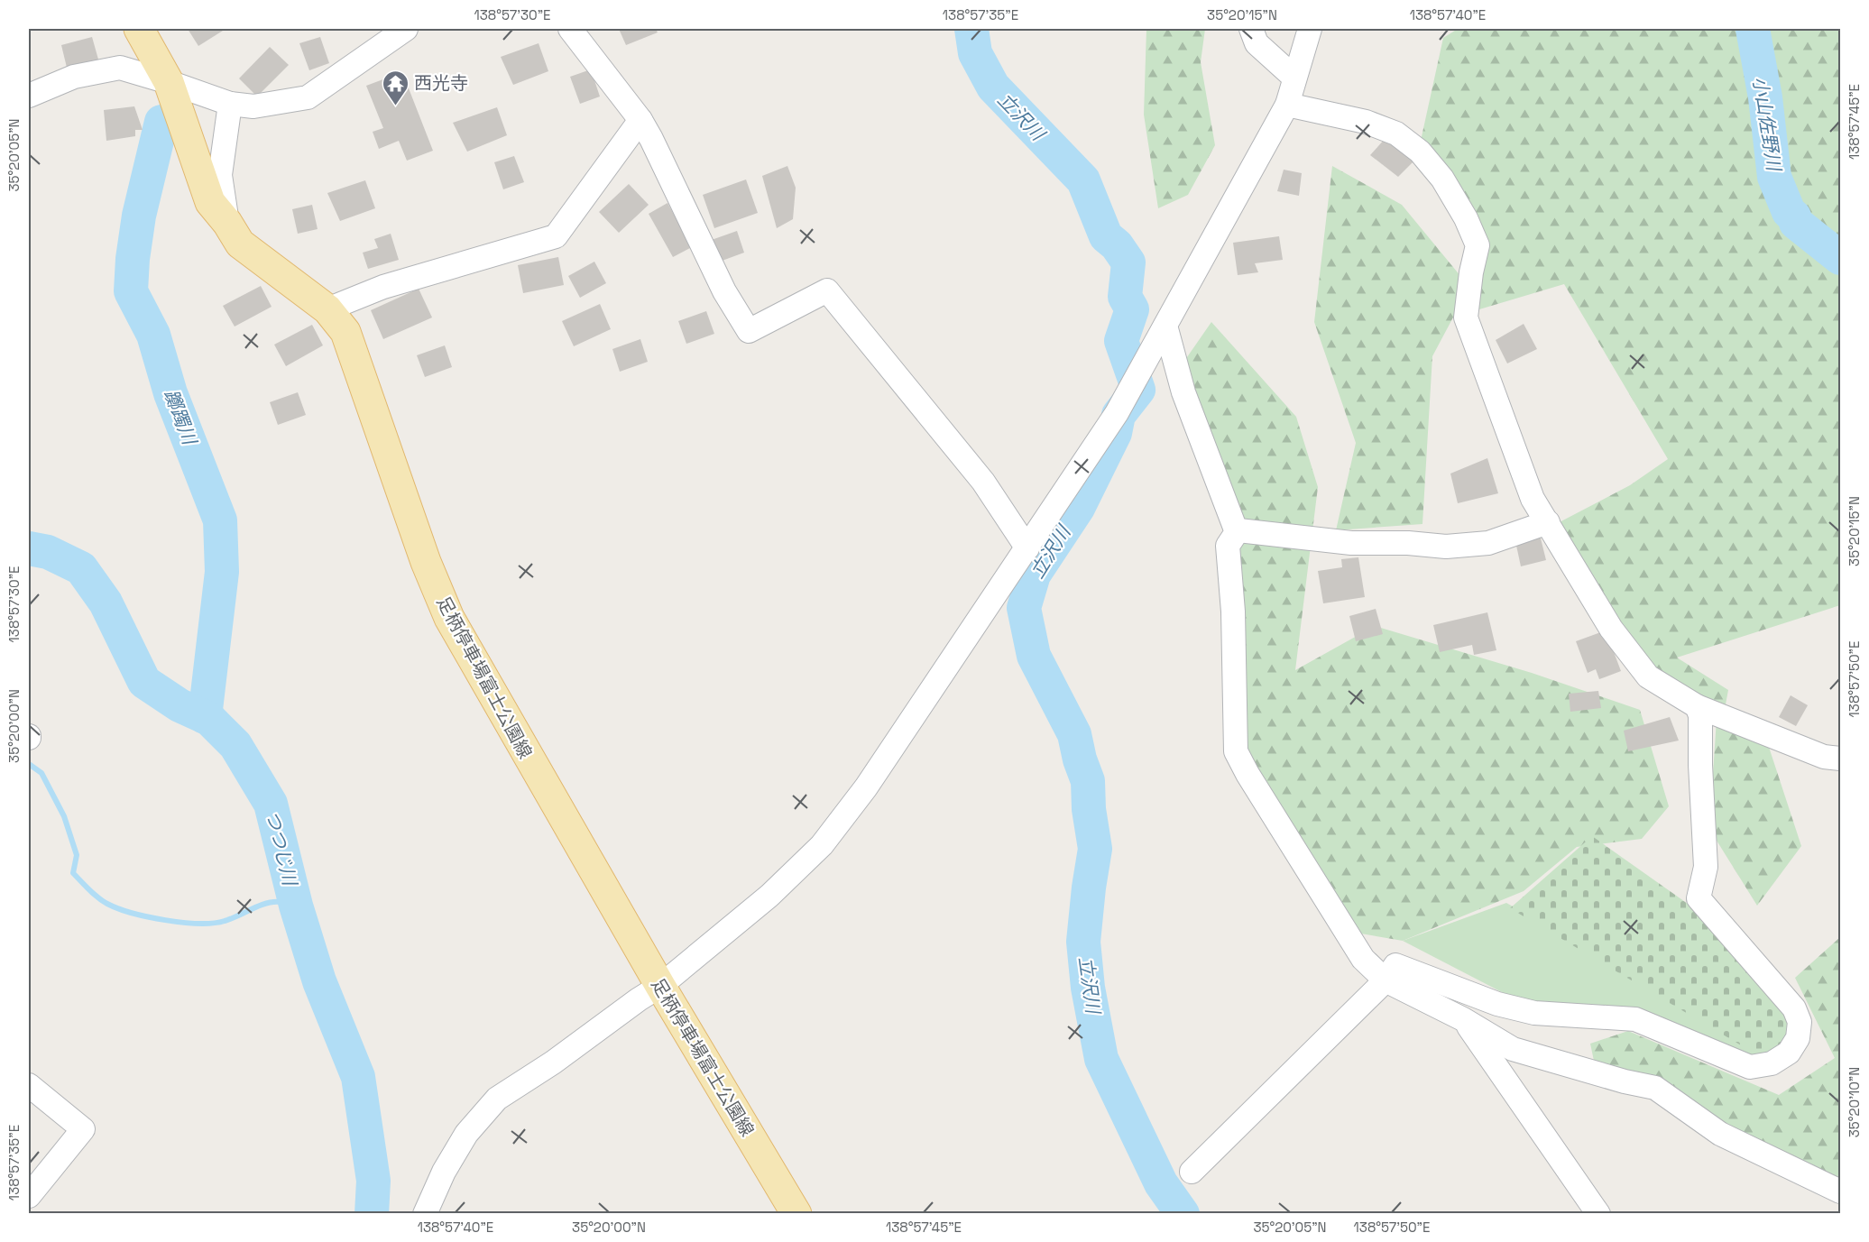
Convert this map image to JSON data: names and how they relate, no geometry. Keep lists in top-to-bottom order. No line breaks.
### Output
{"streets":{"main road":["足柄停車場富士公園線"]},"water":["立沢川","小山佐野川","躑躅川","つつじ川"],"places":{"temple":["西光寺"]},"coordinates":["138°57'30\"E","138°57'35\"E","35°20'15\"N","138°57'40\"E","138°57'45\"E","35°20'05\"N","138°57'50\"E","35°20'00\"N","35°20'10\"N"]}
